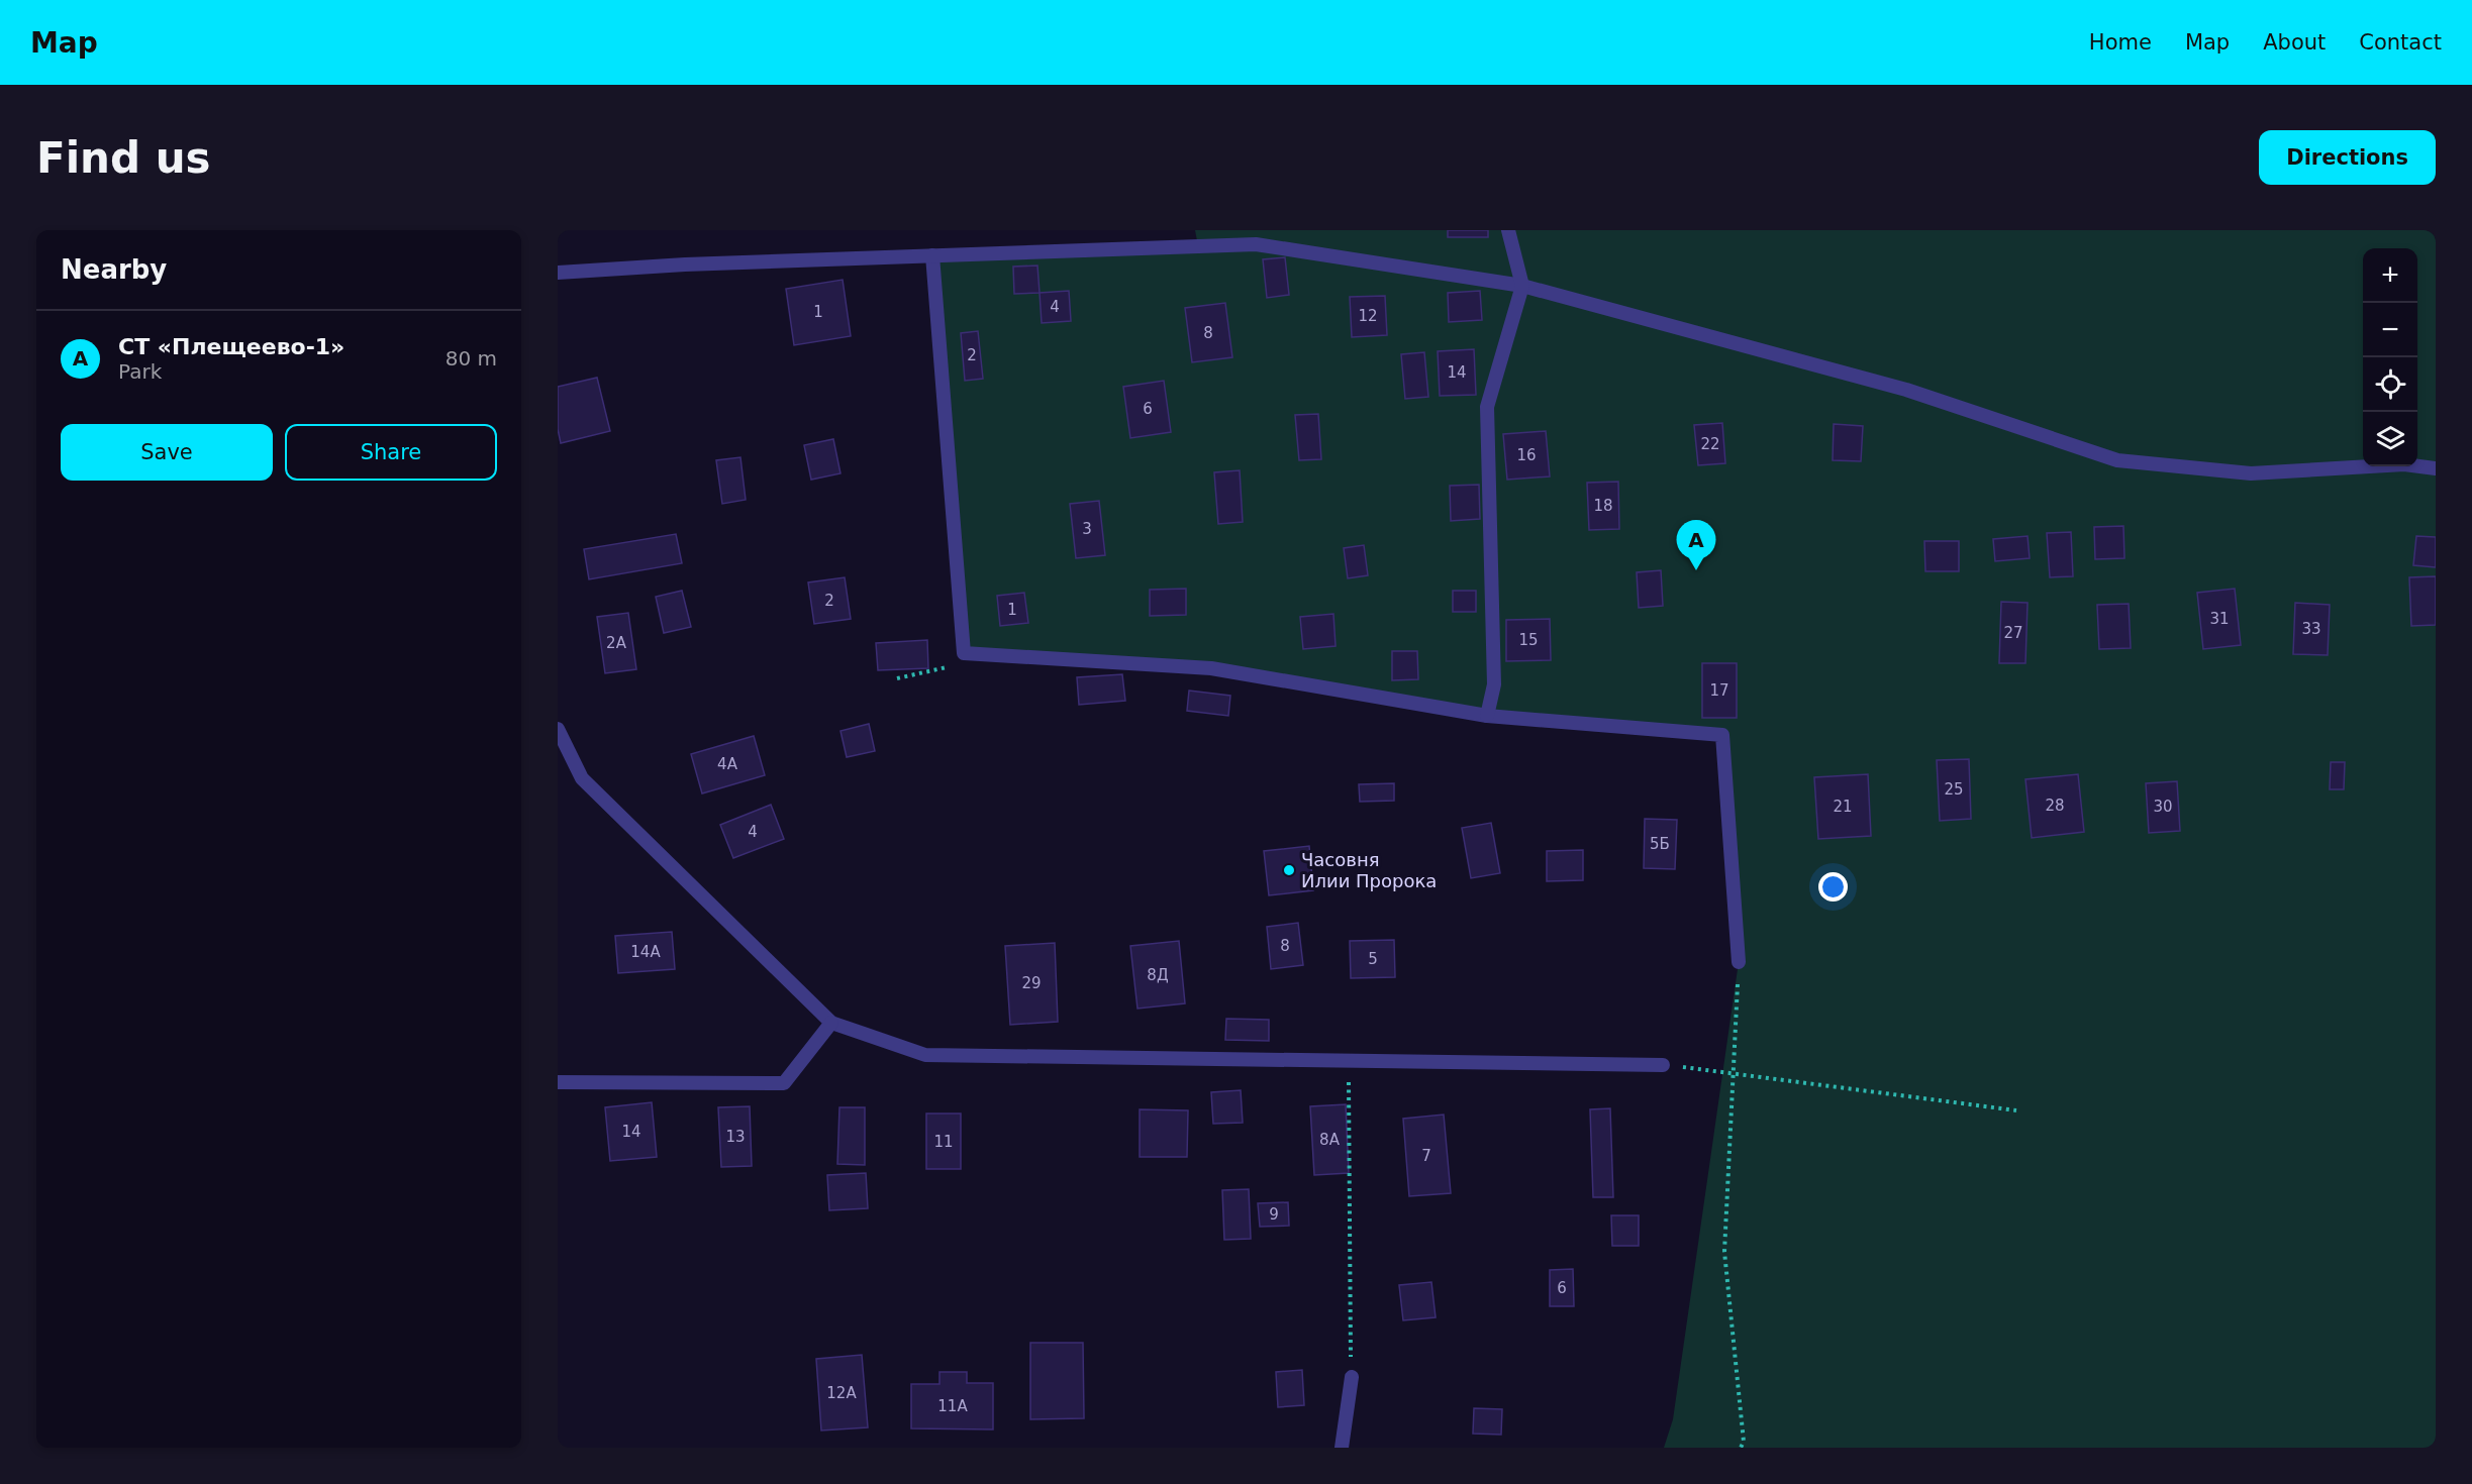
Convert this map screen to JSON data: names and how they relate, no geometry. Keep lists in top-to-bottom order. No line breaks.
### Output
{"places":["Часовня Илии Пророка"],"house_numbers":["4","1","12","8","2","14","6","22","16","18","3","2","1","31","33","27","15","2А","17","4А","25","28","21","30","4","5Б","8","14А","5","8Д","29","14","13","8А","11","7","9","6","12А","11А"],"page":{"header":"Map","nav":["Home","Map","About","Contact"],"buttons":["Directions",["Save","Share"]],"title":"Find us","heading":"Nearby","map_buttons":["+","−"],"list":[{"mark":"A","name":"СТ «Плещеево-1»","note":"Park","value":"80 m"}],"pins":"A"}}
